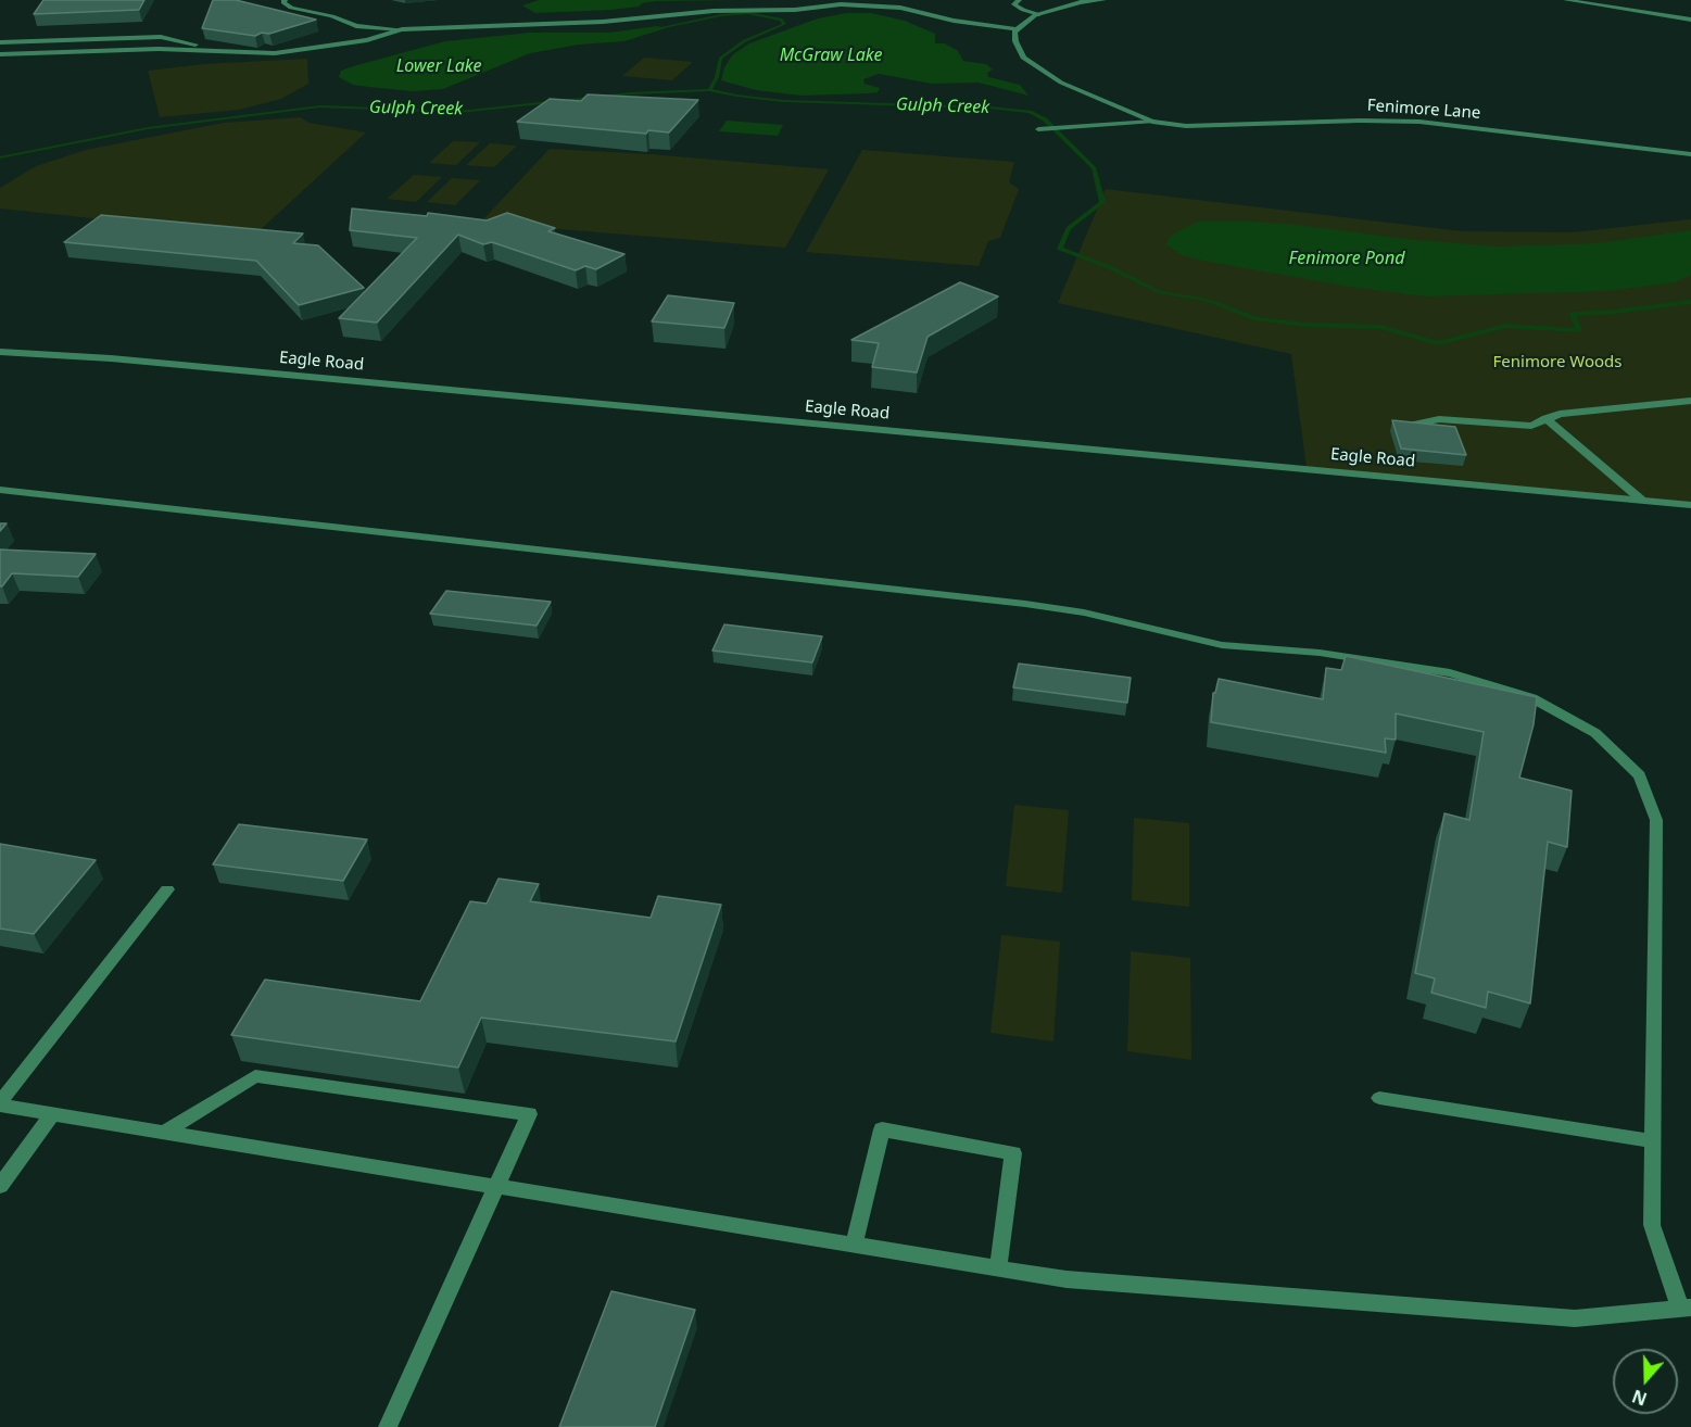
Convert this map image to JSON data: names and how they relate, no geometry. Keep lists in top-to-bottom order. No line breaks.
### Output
{"streets":{"street":["Fenimore Lane","Eagle Road"]},"water":["McGraw Lake","Lower Lake","Gulph Creek","Fenimore Pond"],"parks":["Fenimore Woods"],"north":"bottom"}
